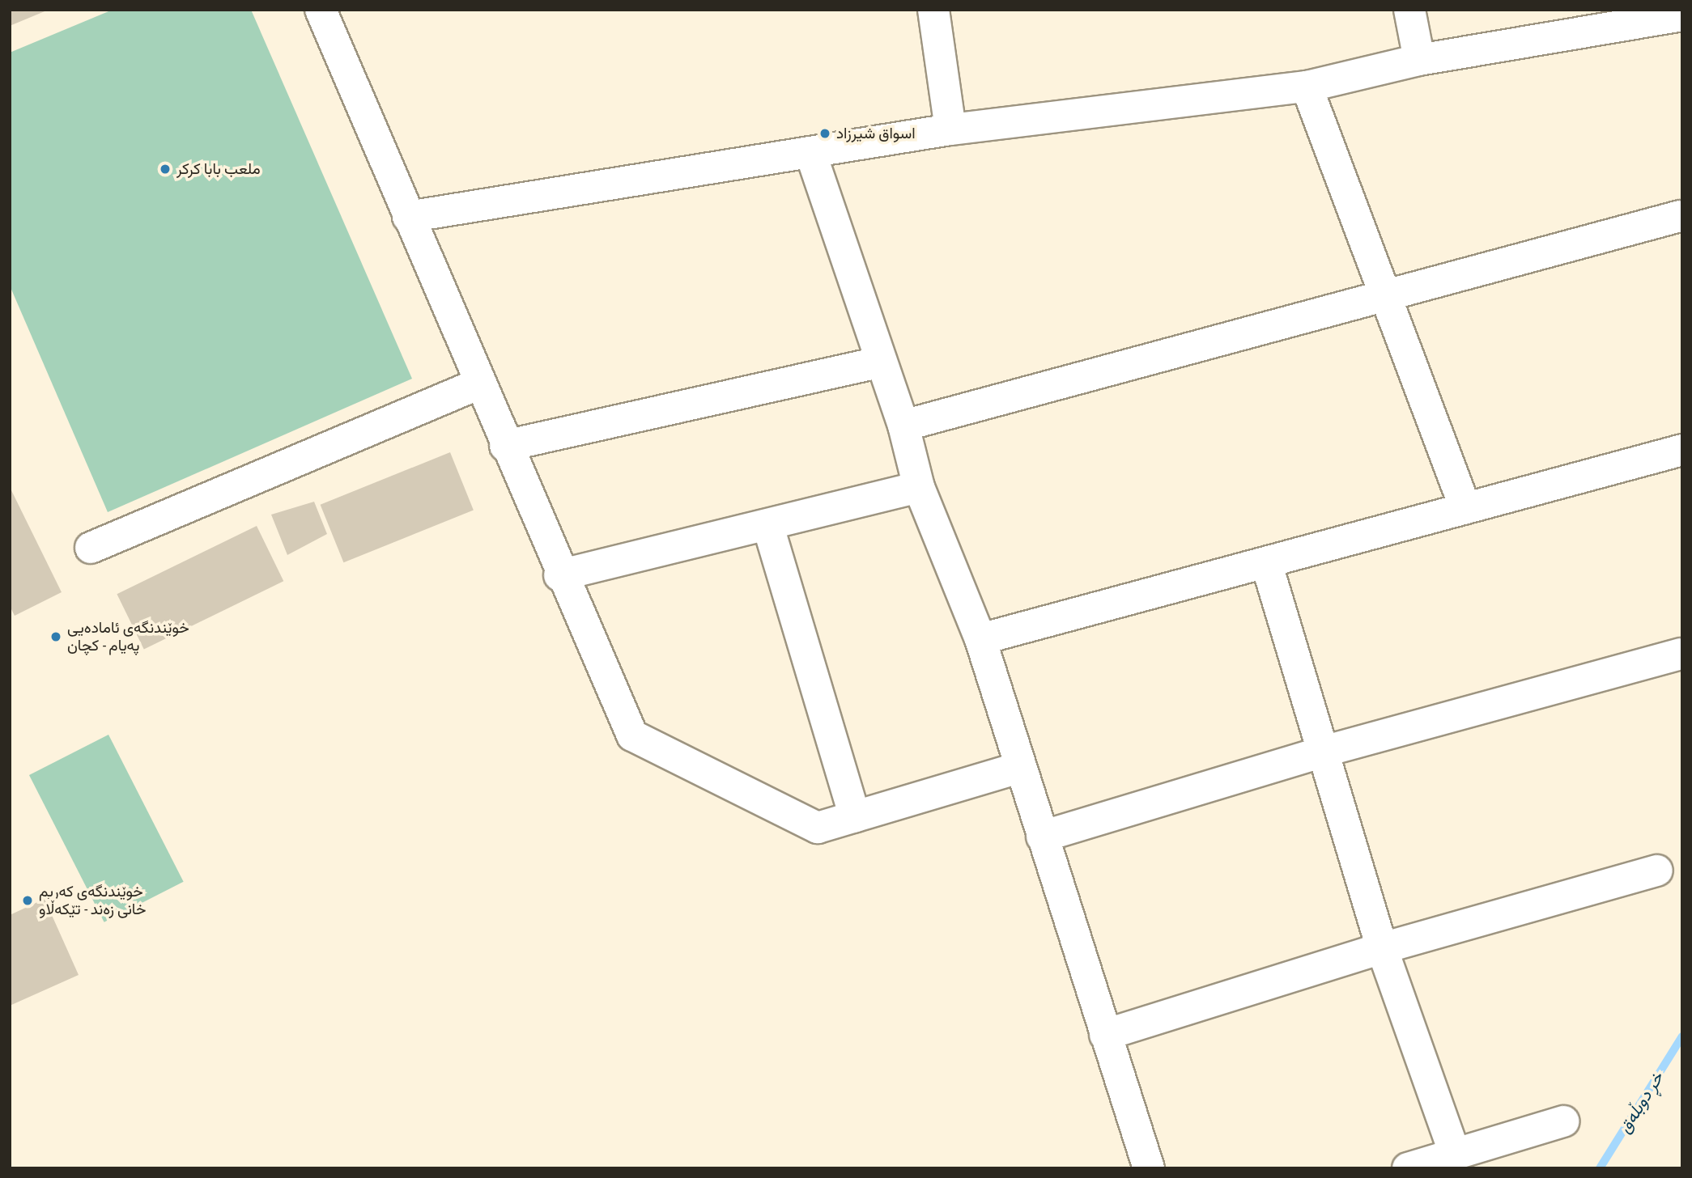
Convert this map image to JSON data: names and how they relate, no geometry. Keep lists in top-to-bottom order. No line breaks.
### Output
{"water":["خڕ دوبڵەق"],"places":["اسواق شيرزاد","ملعب بابا كركر","خوێندنگەی ئامادەیی پەیام - کچان","خوێندنگەی کەریم خانی زەند - تێکەڵاو"]}
